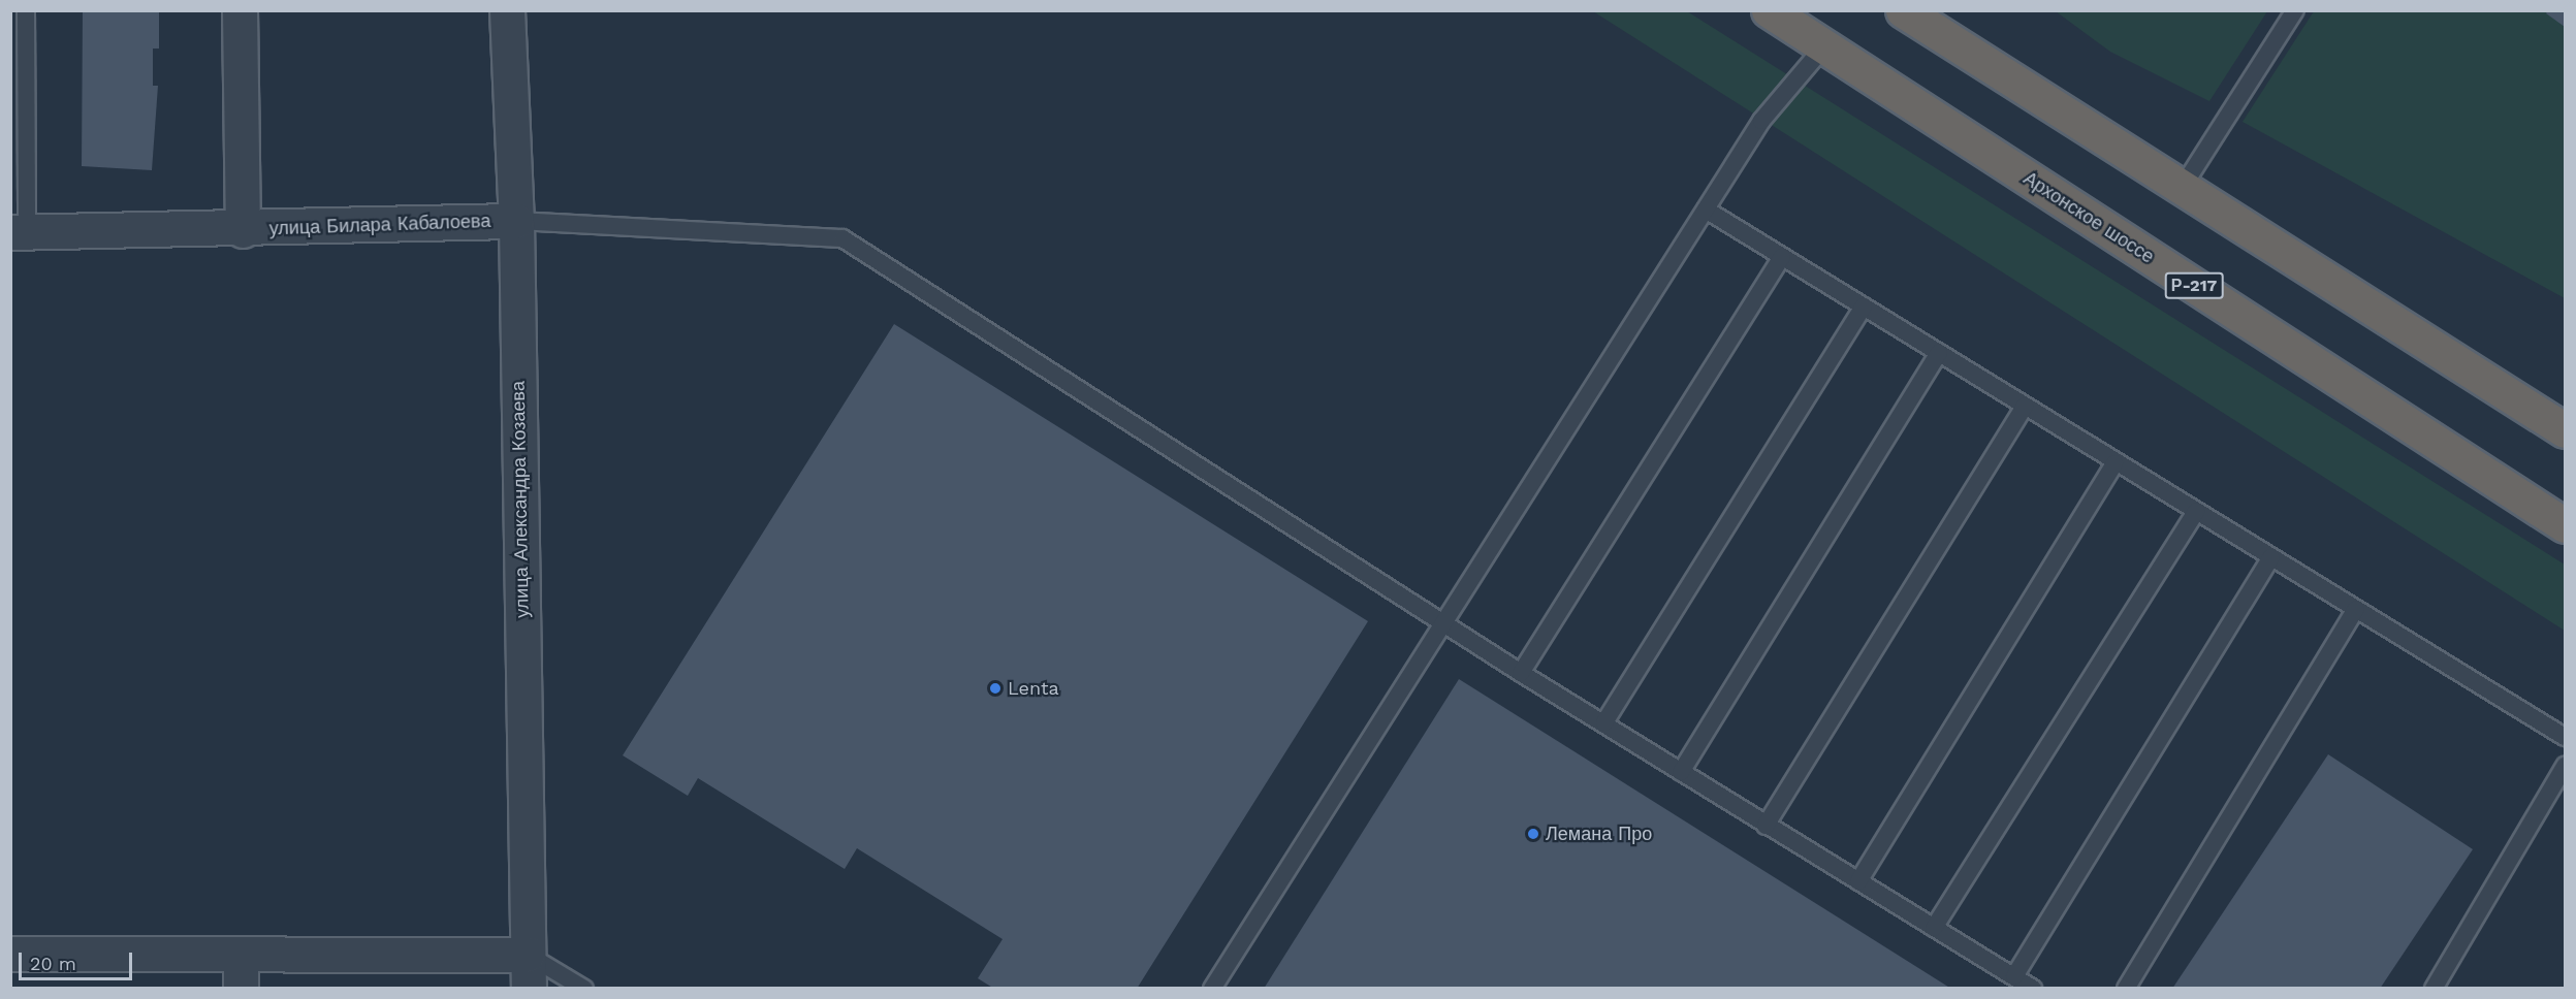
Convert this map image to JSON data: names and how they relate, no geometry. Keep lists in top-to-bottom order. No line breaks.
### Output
{"streets":{"highway":["Архонское шоссе","Р-217"],"street":["улица Билара Кабалоева","улица Александра Козаева"]},"crossings":[["улица Билара Кабалоева","улица Александра Козаева"]],"places":["Lenta","Лемана Про"],"scale_bar":"20 m"}
